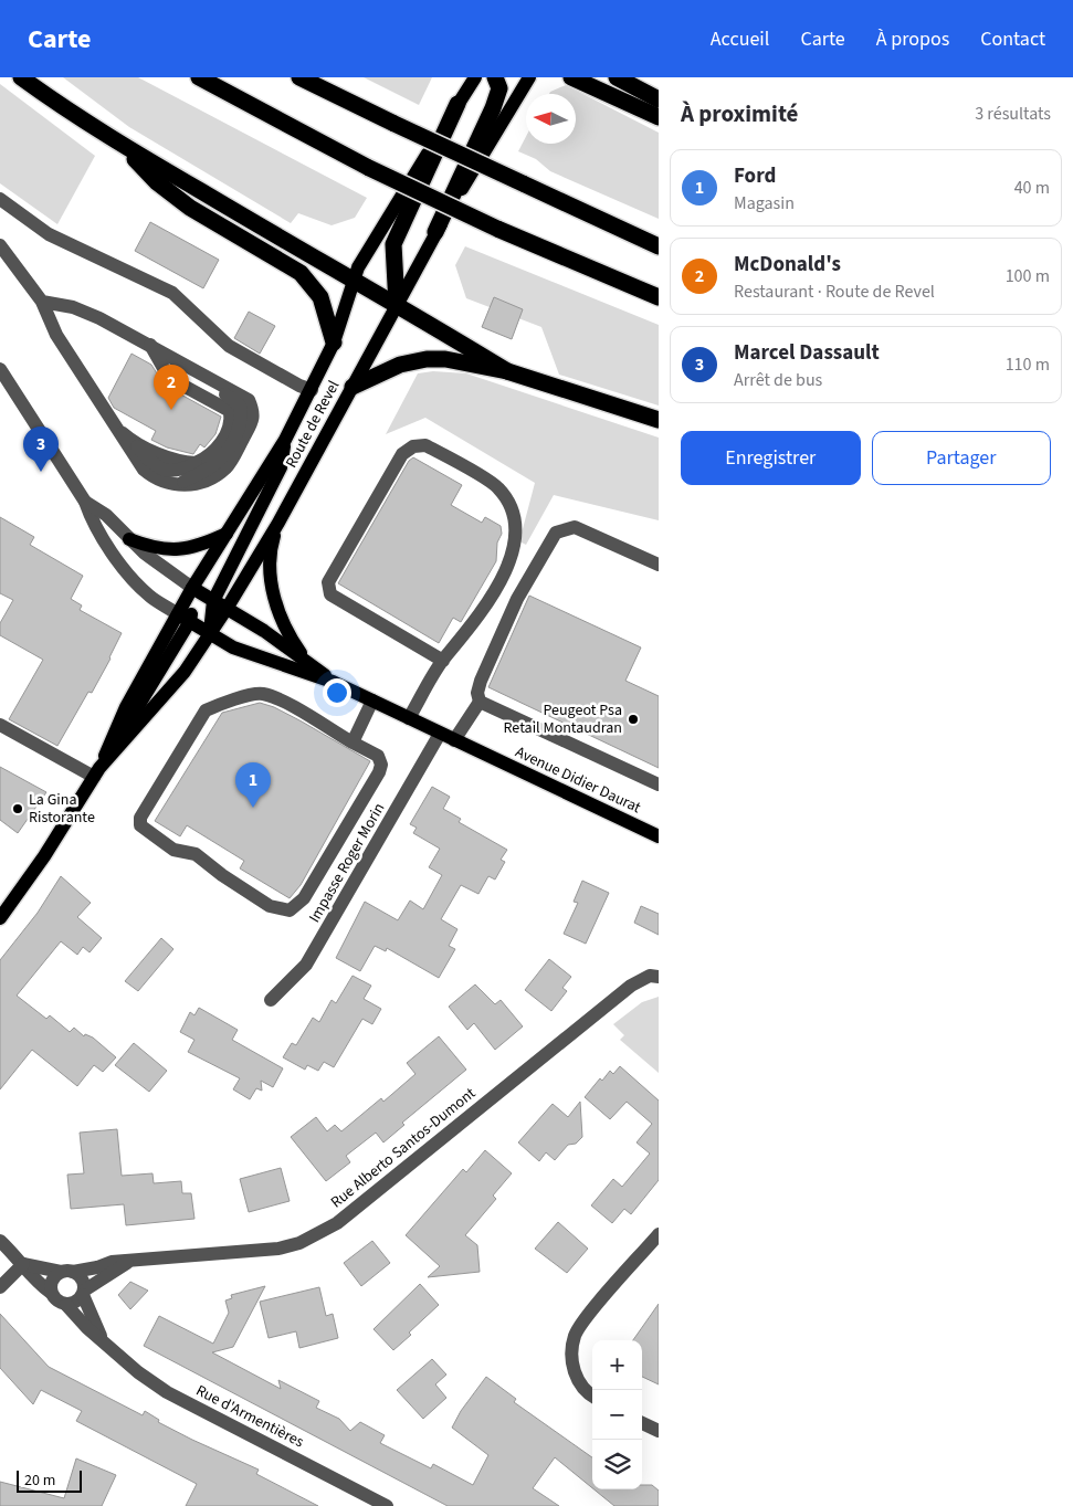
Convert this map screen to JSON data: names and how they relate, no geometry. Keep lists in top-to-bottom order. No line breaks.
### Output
{"streets":{"main road":["Route de Revel","Avenue Didier Daurat"],"street":["Impasse Roger Morin","Rue Alberto Santos-Dumont","Rue d'Armentières"]},"crossings":[["Route de Revel","Avenue Didier Daurat"],["Avenue Didier Daurat","Impasse Roger Morin"],["Rue Alberto Santos-Dumont","Rue d'Armentières"]],"places":["Peugeot Psa Retail Montaudran","La Gina Ristorante"],"scale_bar":"20 m","north":"left","page":{"header":"Carte","nav":["Accueil","Carte","À propos","Contact"],"heading":["À proximité","3 résultats"],"list":[{"mark":"1","name":"Ford","note":"Magasin","value":"40 m"},{"mark":"2","name":"McDonald's","note":"Restaurant · Route de Revel","value":"100 m"},{"mark":"3","name":"Marcel Dassault","note":"Arrêt de bus","value":"110 m"}],"pins":["2","3","1"],"buttons":["Enregistrer","Partager"],"map_buttons":["+","−"],"scale":"20 m"}}
